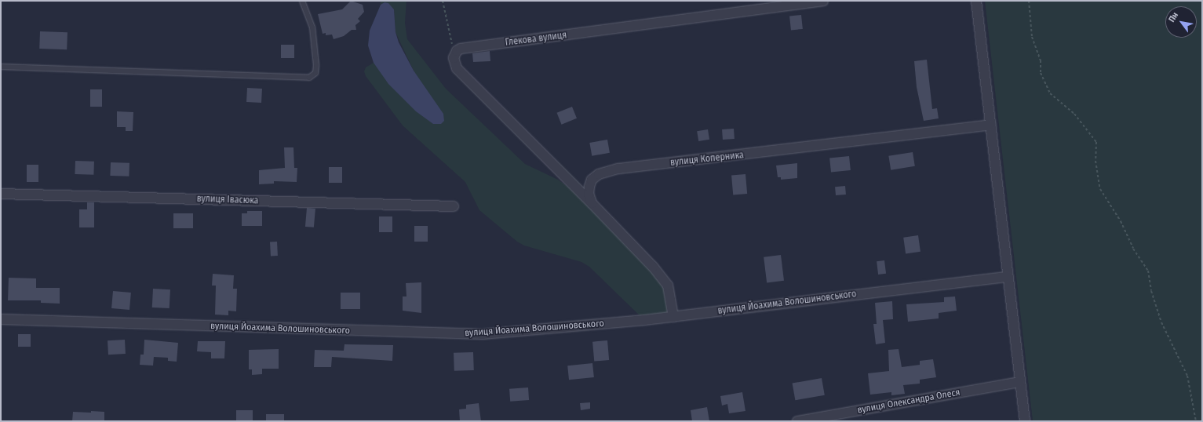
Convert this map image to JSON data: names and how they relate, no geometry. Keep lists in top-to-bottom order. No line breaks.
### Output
{"streets":{"street":["Глекова вулиця","вулиця Коперника","вулиця Івасюка","вулиця Йоахима Волошиновського","вулиця Олександра Олеся"]},"north":"top left"}
